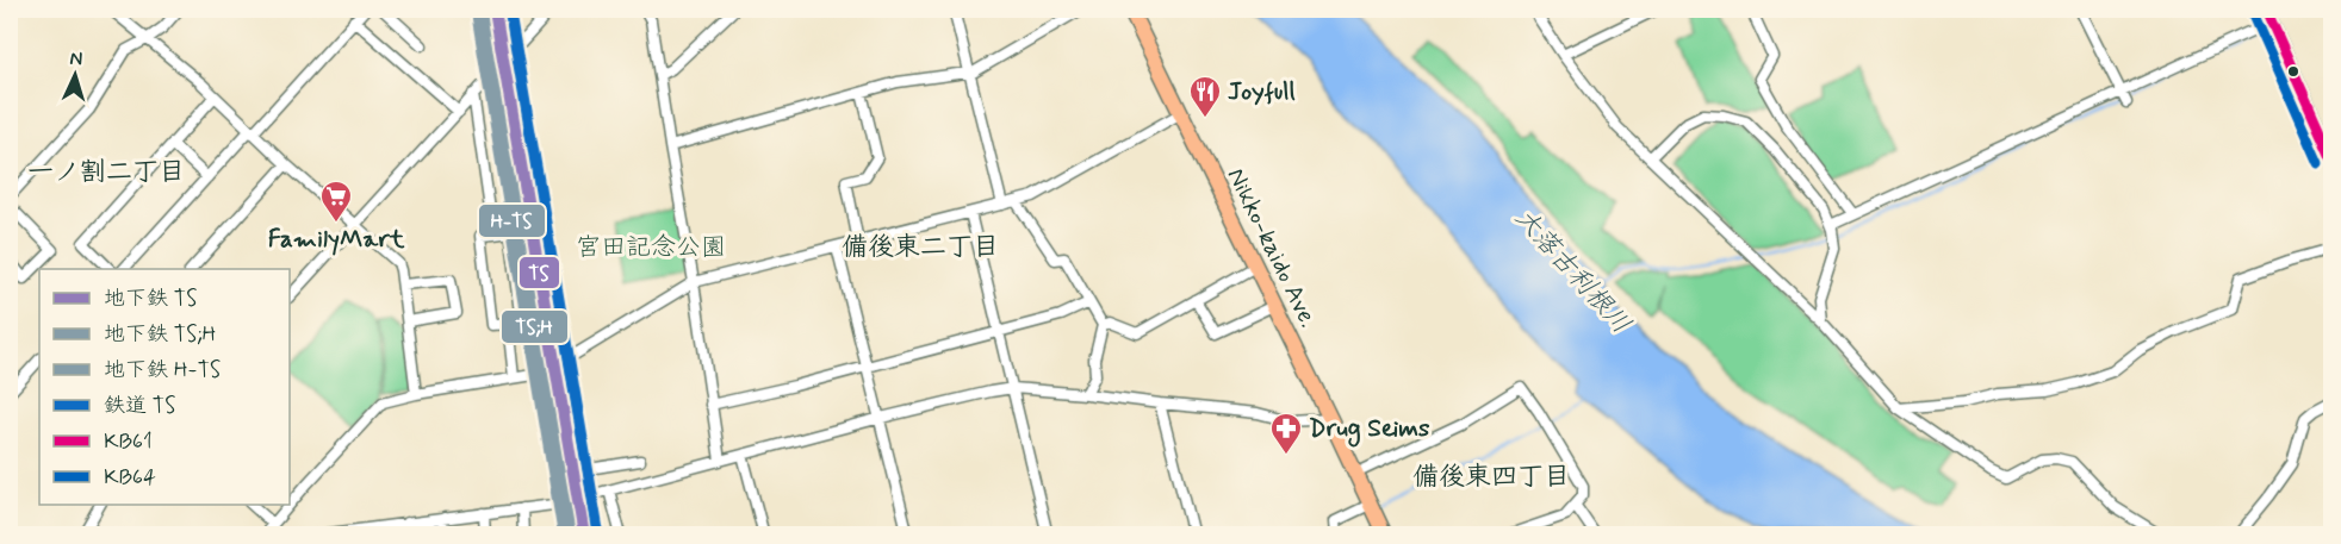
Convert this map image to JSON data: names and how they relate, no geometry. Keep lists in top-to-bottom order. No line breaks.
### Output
{"streets":{"highway":["Nikko-kaido Ave."]},"districts":["一ノ割二丁目","備後東二丁目","備後東四丁目"],"water":["大落古利根川"],"parks":["宮田記念公園"],"places":{"restaurant":["Joyfull"],"supermarket":["FamilyMart"],"pharmacy":["Drug Seims"]},"lines":["metro line TS","rail line TS","transit line KB61","metro line TS;H","metro line H-TS","transit line KB64"],"legend":["地下鉄 TS","地下鉄 TS;H","地下鉄 H-TS","鉄道 TS","KB61","KB64"],"north":"top"}
